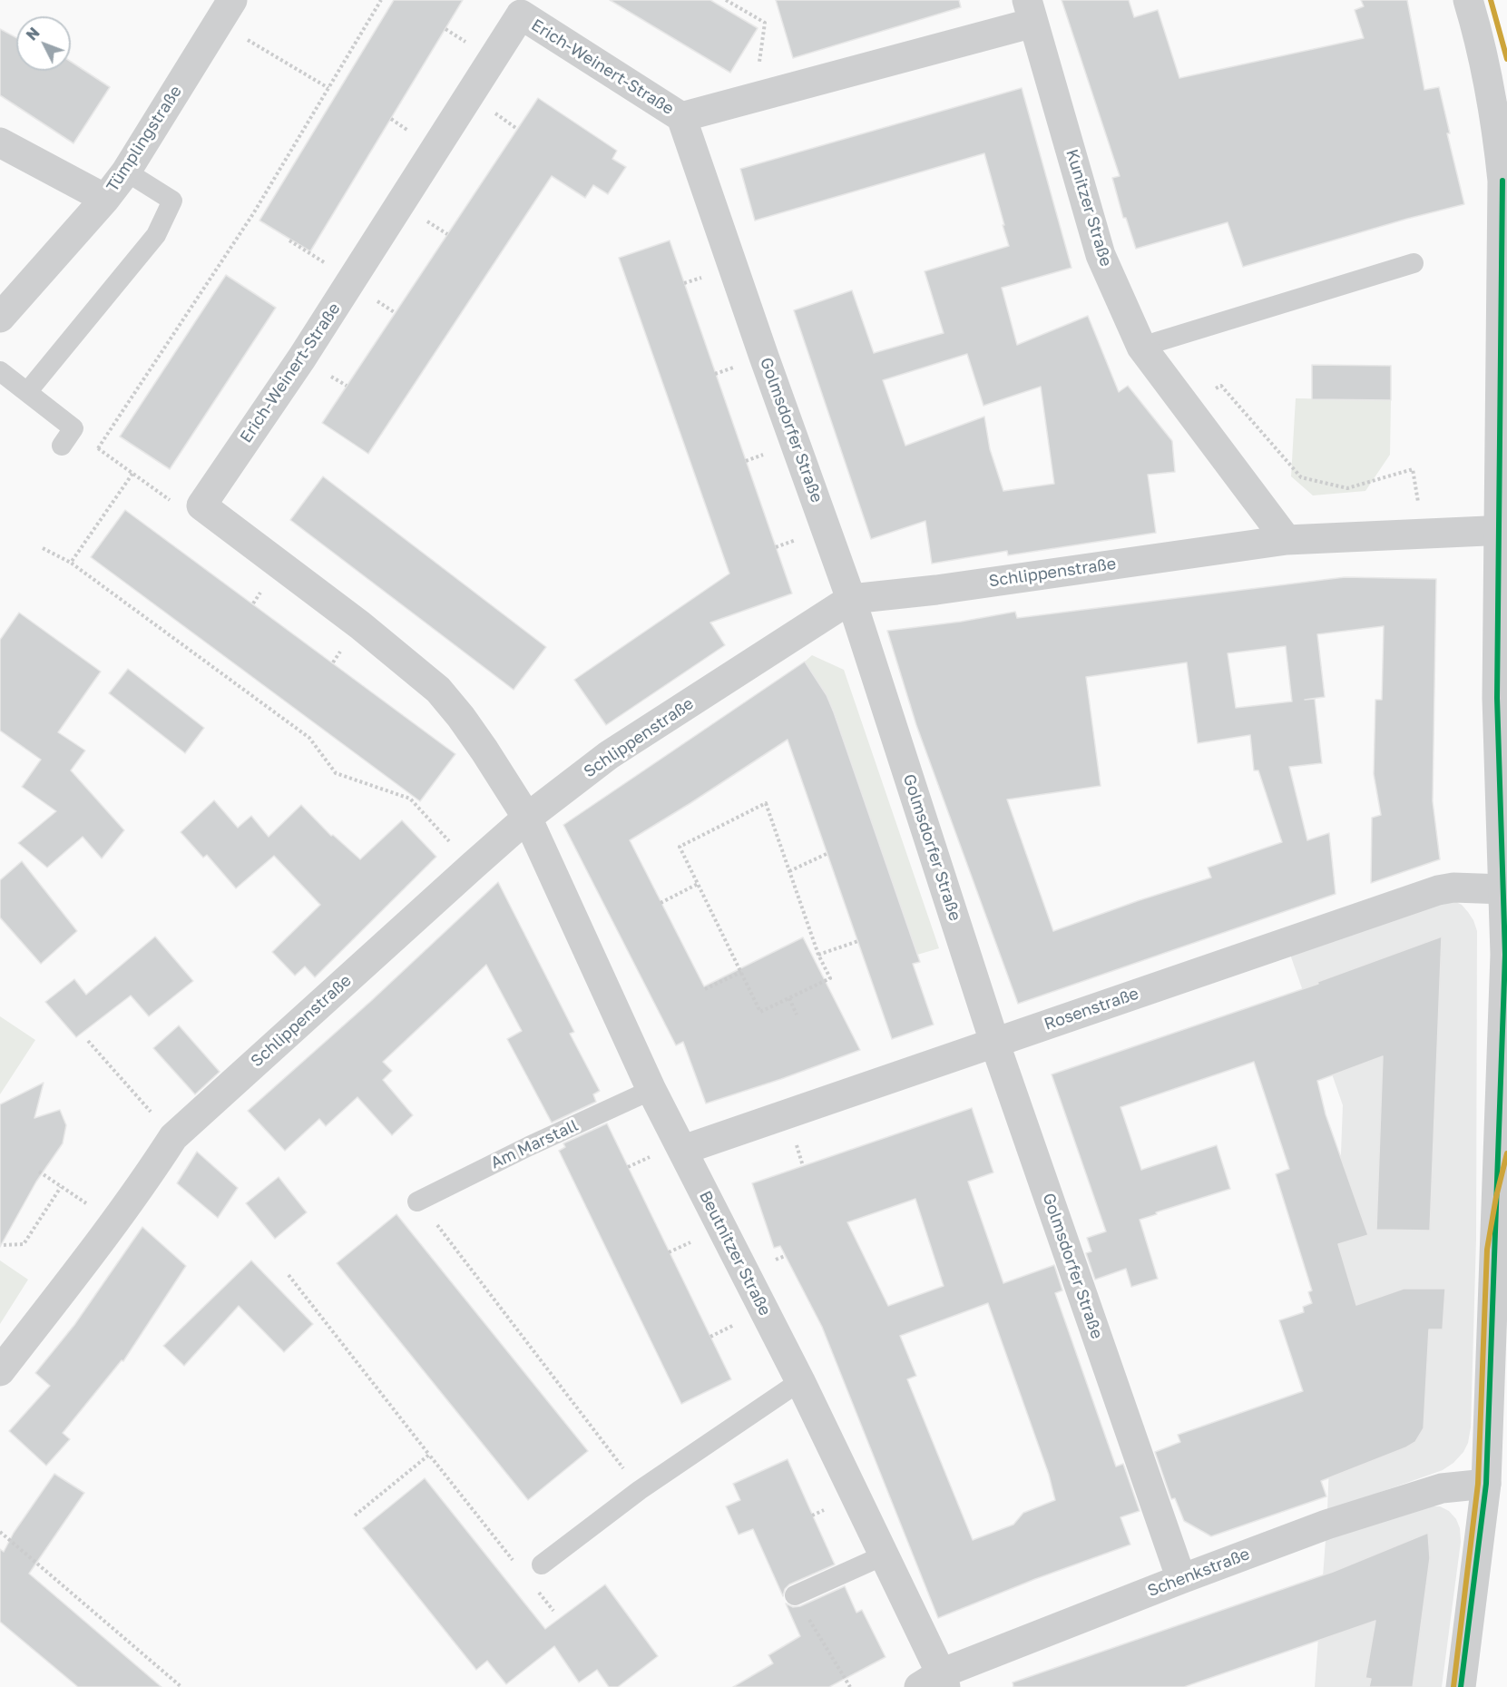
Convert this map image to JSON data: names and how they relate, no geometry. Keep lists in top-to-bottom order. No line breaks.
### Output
{"streets":{"street":["Erich-Weinert-Straße","Tümplingstraße","Kunitzer Straße","Golmsdorfer Straße","Schlippenstraße","Rosenstraße","Beutnitzer Straße","Schenkstraße"],"lane":["Am Marstall"]},"crossings":[["Erich-Weinert-Straße","Kunitzer Straße"],["Erich-Weinert-Straße","Golmsdorfer Straße"],["Kunitzer Straße","Golmsdorfer Straße"],["Kunitzer Straße","Schlippenstraße"],["Golmsdorfer Straße","Schlippenstraße"],["Golmsdorfer Straße","Rosenstraße"],["Golmsdorfer Straße","Schenkstraße"],["Schlippenstraße","Beutnitzer Straße"],["Rosenstraße","Beutnitzer Straße"],["Am Marstall","Beutnitzer Straße"],["Beutnitzer Straße","Schenkstraße"]],"north":"top left"}
